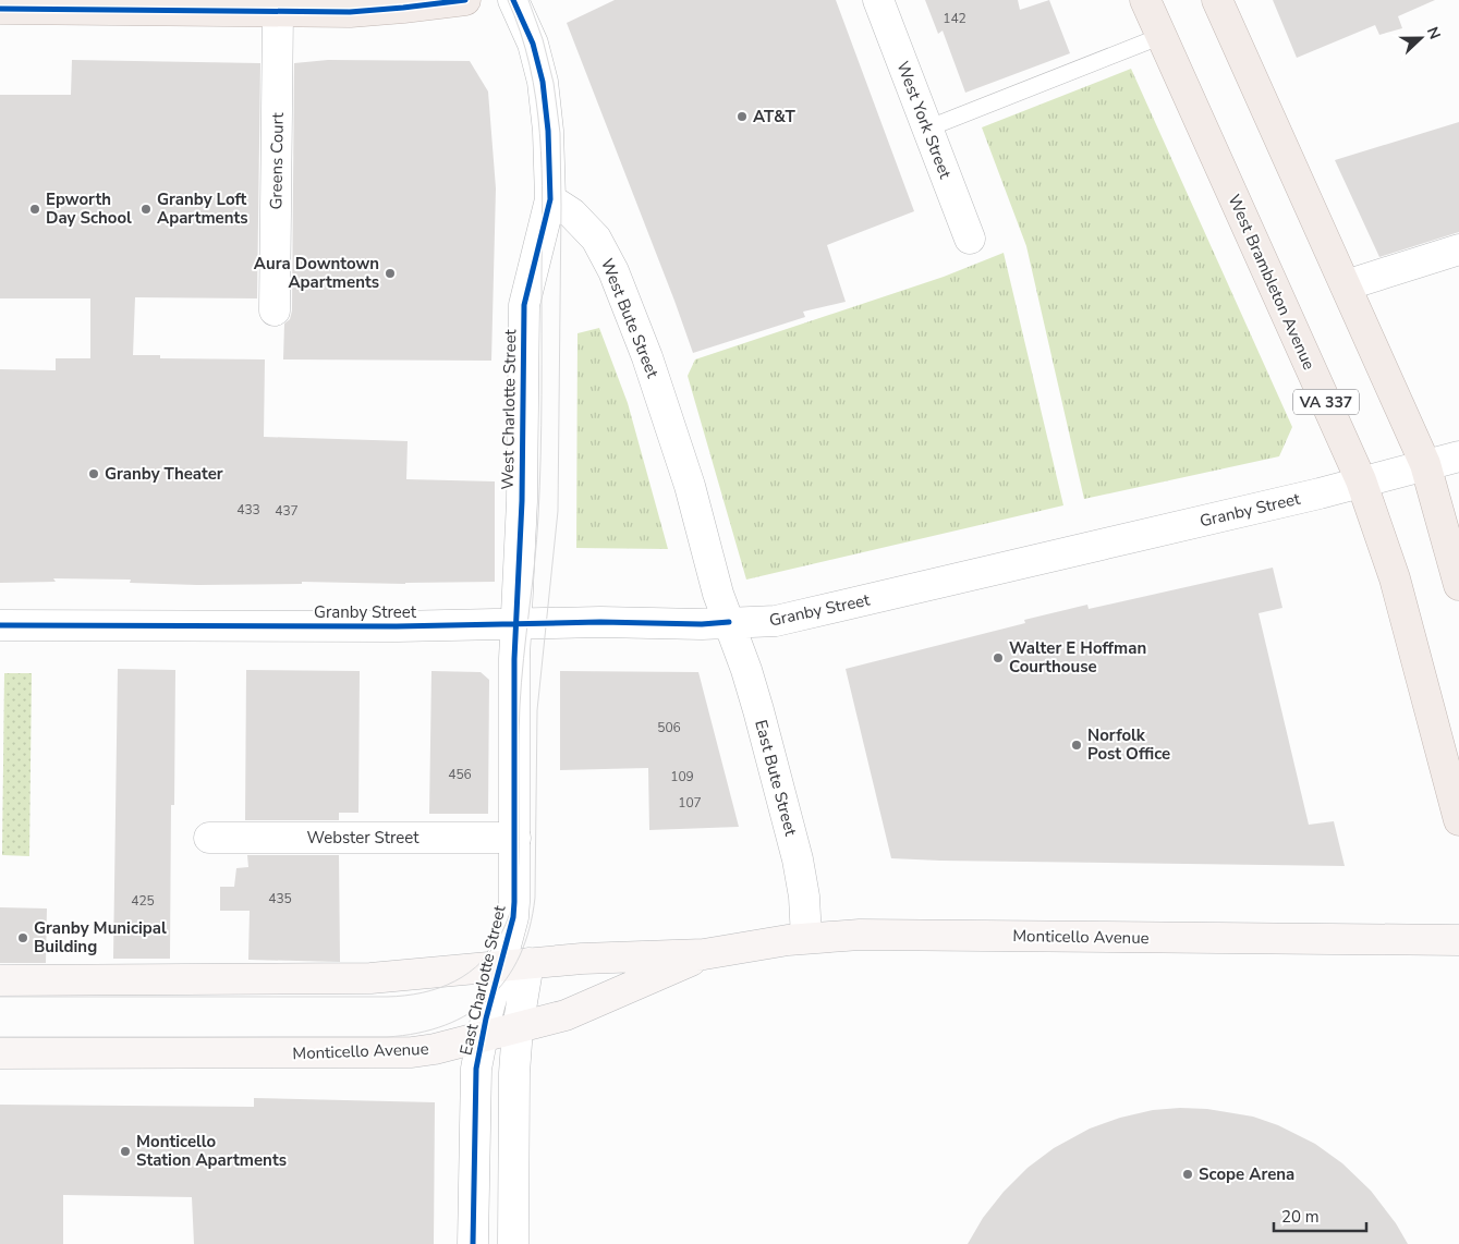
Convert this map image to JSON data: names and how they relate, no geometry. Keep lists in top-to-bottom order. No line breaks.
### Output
{"streets":{"main road":["West Brambleton Avenue","VA 337","Monticello Avenue"],"street":["West York Street","Greens Court","West Bute Street","West Charlotte Street","Granby Street","East Bute Street","Webster Street","East Charlotte Street"]},"crossings":[["West Brambleton Avenue","Granby Street"],["West Bute Street","West Charlotte Street"],["West Bute Street","Granby Street"],["West Bute Street","East Bute Street"],["West Charlotte Street","Granby Street"],["West Charlotte Street","East Charlotte Street"],["Granby Street","East Bute Street"],["Granby Street","East Charlotte Street"],["East Bute Street","Monticello Avenue"],["Webster Street","East Charlotte Street"],["Monticello Avenue","East Charlotte Street"]],"places":["AT&T","Epworth Day School","Granby Loft Apartments","Aura Downtown Apartments","Granby Theater","Walter E Hoffman Courthouse","Norfolk Post Office","Granby Municipal Building","Monticello Station Apartments","Scope Arena"],"house_numbers":["142","433","437","506","456","109","107","435","425"],"scale_bar":"20 m","north":"right"}
